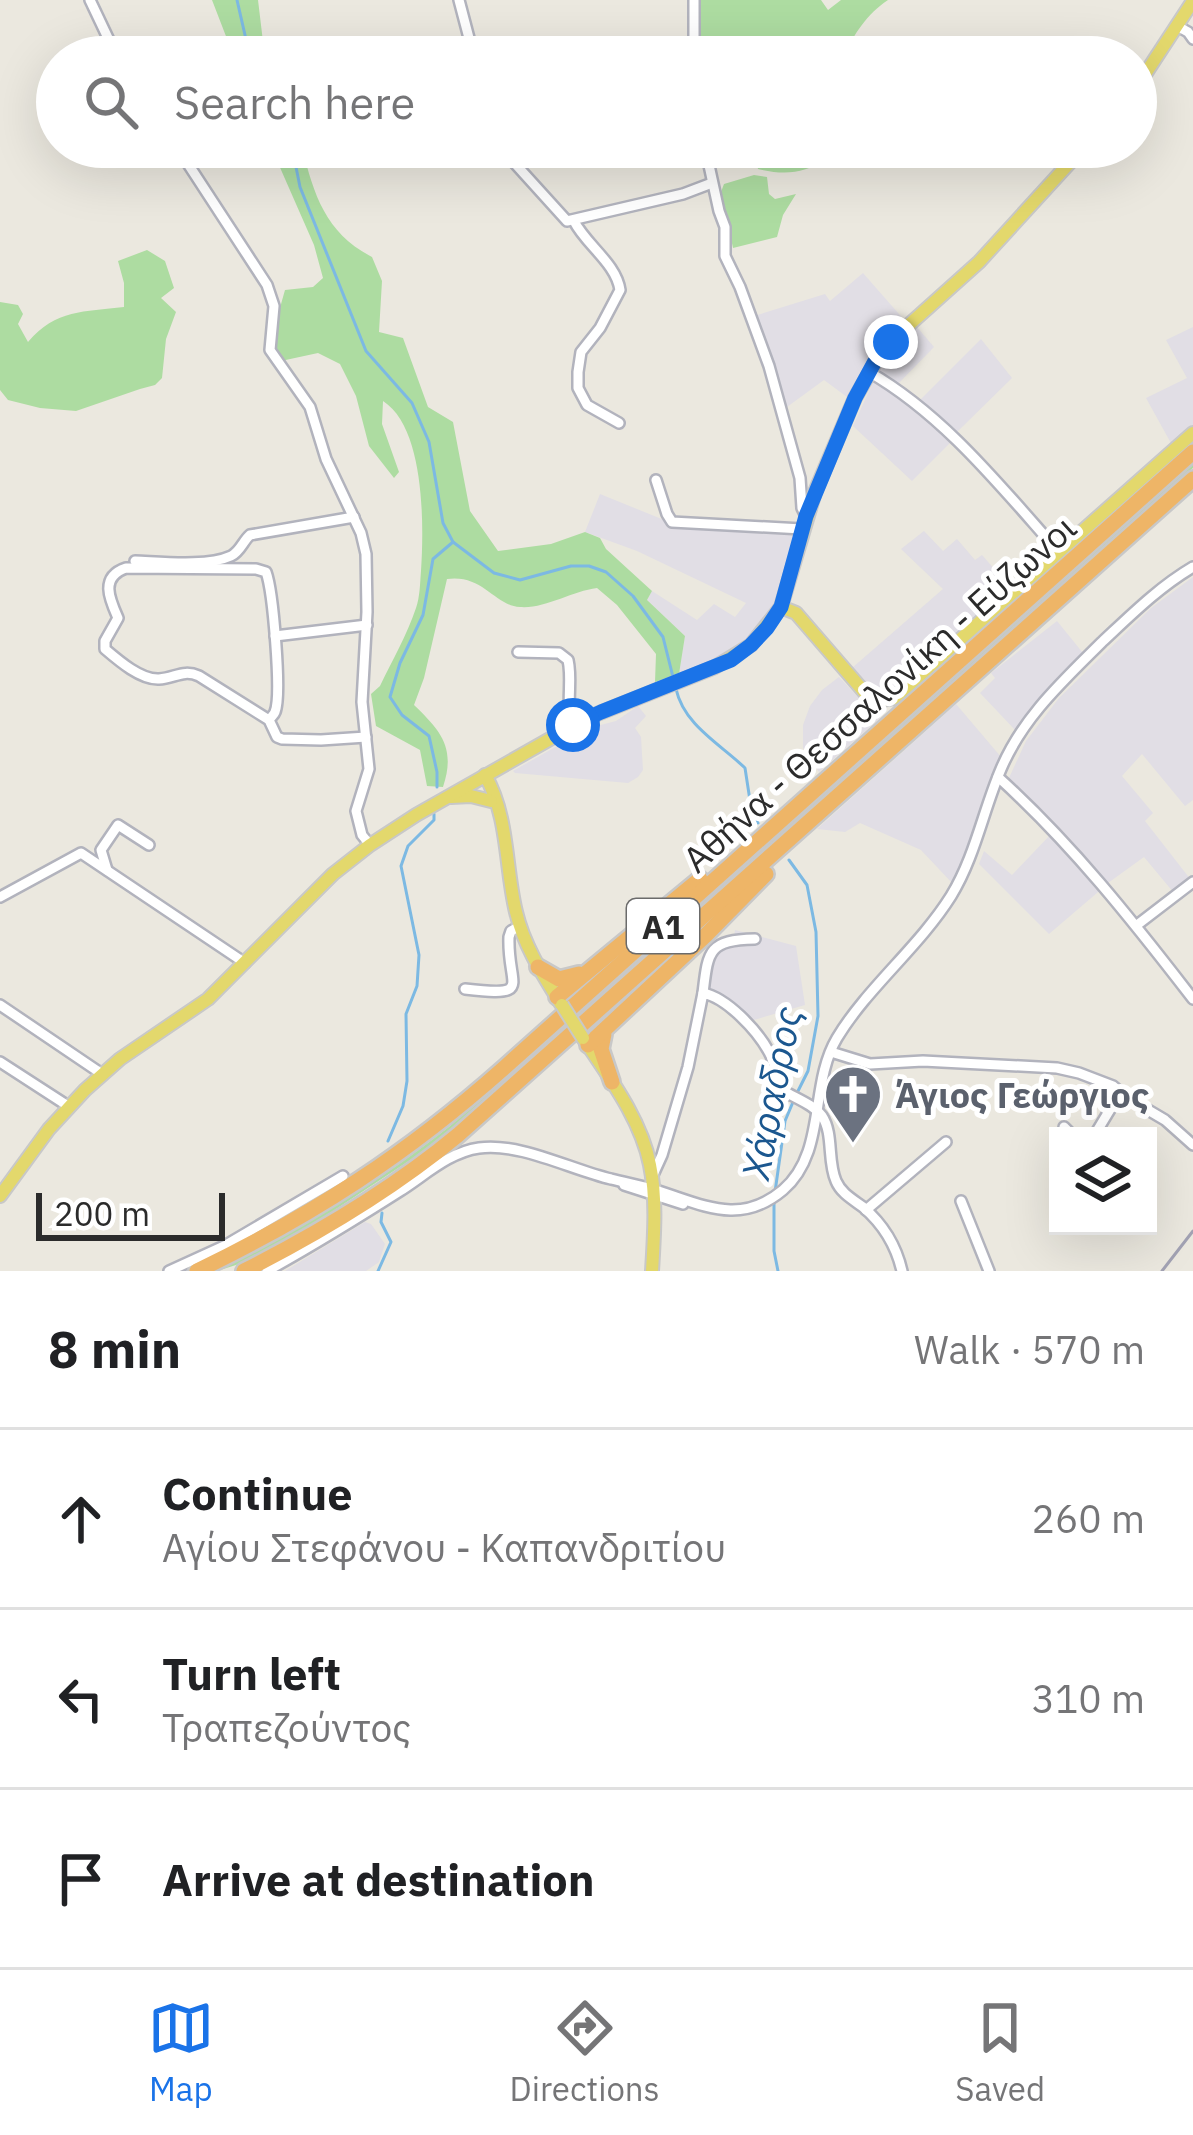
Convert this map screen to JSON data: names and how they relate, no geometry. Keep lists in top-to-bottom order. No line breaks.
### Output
{"streets":{"highway":["Αθήνα - Θεσσαλονίκη - Εύζωνοι","Α1"]},"water":["Χάραδρος"],"places":{"church":["Άγιος Γεώργιος"]},"scale_bar":"200 m","page":{"search":"Search here","scale":"200 m","heading":["8 min","Walk · 570 m"],"list":[["Continue","Αγίου Στεφάνου - Καπανδριτίου","260 m"],["Turn left","Τραπεζούντος","310 m"],"Arrive at destination"],"nav":["Map","Directions","Saved"]}}
